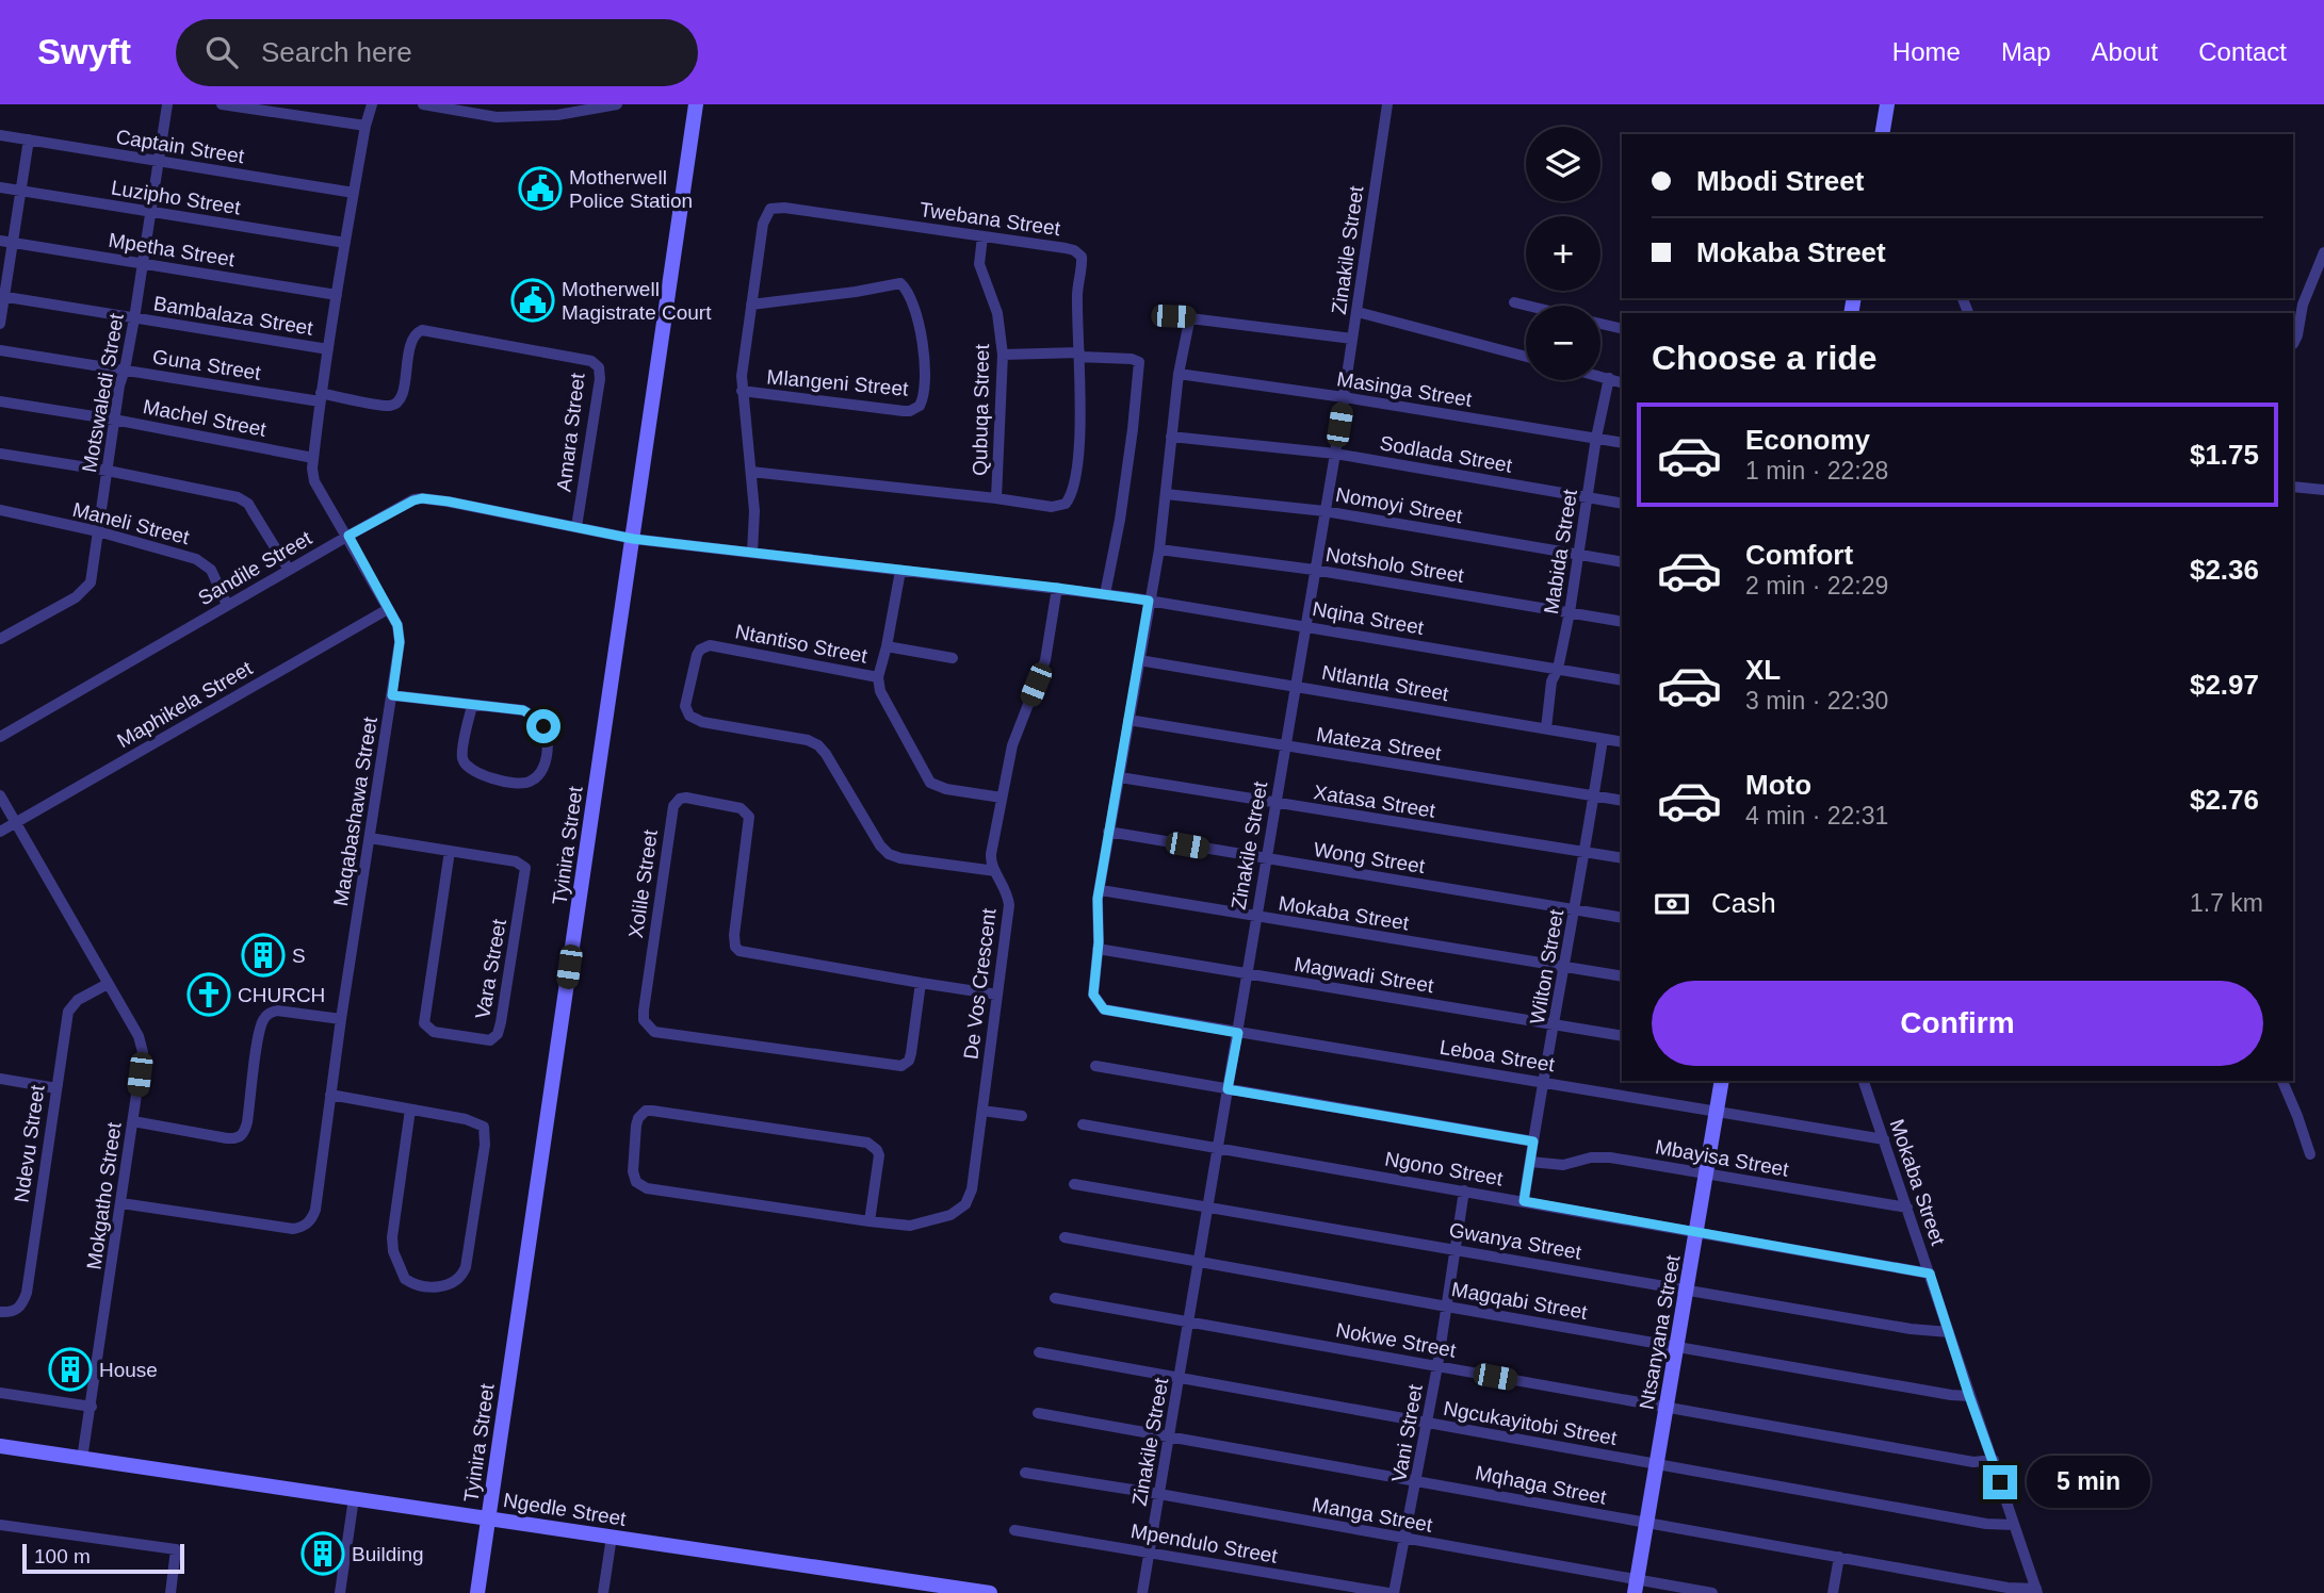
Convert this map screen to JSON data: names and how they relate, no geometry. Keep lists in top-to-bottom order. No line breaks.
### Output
{"streets":{"street":["Captain Street","Luzipho Street","Twebana Street","Mpetha Street","Zinakile Street","Bambalaza Street","Guna Street","Mlangeni Street","Masinga Street","Motswaledi Street","Qubuqa Street","Machel Street","Amara Street","Sodlada Street","Nomoyi Street","Maneli Street","Mabida Street","Notsholo Street","Sandile Street","Nqina Street","Ntantiso Street","Ntlantla Street","Maphikela Street","Mateza Street","Xatasa Street","Maqabashawa Street","Tyinira Street","Wong Street","Xolile Street","Mokaba Street","Wilton Street","Vara Street","Magwadi Street","De Vos Crescent","Leboa Street","Ndevu Street","Mbayisa Street","Ngono Street","Mokgatho Street","Gwanya Street","Magqabi Street","Ntsanyana Street","Nokwe Street","Ngcukayitobi Street","Vani Street","Mqhaga Street","Ngedle Street","Manga Street","Mpendulo Street"]},"crossings":[["Captain Street","Motswaledi Street"],["Captain Street","Maqabashawa Street"],["Luzipho Street","Motswaledi Street"],["Luzipho Street","Maqabashawa Street"],["Twebana Street","Mlangeni Street"],["Twebana Street","Qubuqa Street"],["Twebana Street","Sandile Street"],["Mpetha Street","Motswaledi Street"],["Mpetha Street","Maqabashawa Street"],["Zinakile Street","Masinga Street"],["Zinakile Street","Sodlada Street"],["Zinakile Street","Nomoyi Street"],["Zinakile Street","Notsholo Street"],["Zinakile Street","Nqina Street"],["Zinakile Street","Ntlantla Street"],["Zinakile Street","Mateza Street"],["Zinakile Street","Xatasa Street"],["Zinakile Street","Wong Street"],["Zinakile Street","Mokaba Street"],["Zinakile Street","Magwadi Street"],["Zinakile Street","Leboa Street"],["Zinakile Street","Ngono Street"],["Zinakile Street","Gwanya Street"],["Zinakile Street","Magqabi Street"],["Zinakile Street","Nokwe Street"],["Zinakile Street","Ngcukayitobi Street"],["Zinakile Street","Mqhaga Street"],["Zinakile Street","Manga Street"],["Zinakile Street","Mpendulo Street"],["Bambalaza Street","Motswaledi Street"],["Bambalaza Street","Maqabashawa Street"],["Guna Street","Motswaledi Street"],["Guna Street","Amara Street"],["Guna Street","Maqabashawa Street"],["Masinga Street","Mabida Street"],["Motswaledi Street","Machel Street"],["Motswaledi Street","Maneli Street"],["Machel Street","Maqabashawa Street"],["Amara Street","Sandile Street"],["Amara Street","Maqabashawa Street"],["Sodlada Street","Mabida Street"],["Nomoyi Street","Mabida Street"],["Maneli Street","Sandile Street"],["Mabida Street","Notsholo Street"],["Mabida Street","Nqina Street"],["Mabida Street","Ntlantla Street"],["Sandile Street","Nqina Street"],["Sandile Street","Maqabashawa Street"],["Sandile Street","Tyinira Street"],["Nqina Street","De Vos Crescent"],["Ntantiso Street","De Vos Crescent"],["Ntlantla Street","Wilton Street"],["Maphikela Street","Maqabashawa Street"],["Maphikela Street","Mokgatho Street"],["Mateza Street","Wilton Street"],["Xatasa Street","Wilton Street"],["Maqabashawa Street","Vara Street"],["Maqabashawa Street","Mokgatho Street"],["Tyinira Street","Ngedle Street"],["Wong Street","Wilton Street"],["Xolile Street","De Vos Crescent"],["Mokaba Street","Wilton Street"],["Mokaba Street","Leboa Street"],["Mokaba Street","Mbayisa Street"],["Mokaba Street","Ngono Street"],["Mokaba Street","Gwanya Street"],["Mokaba Street","Magqabi Street"],["Mokaba Street","Nokwe Street"],["Mokaba Street","Ngcukayitobi Street"],["Mokaba Street","Mqhaga Street"],["Wilton Street","Magwadi Street"],["Wilton Street","Leboa Street"],["Wilton Street","Mbayisa Street"],["Wilton Street","Ngono Street"],["Magwadi Street","Leboa Street"],["Leboa Street","Ntsanyana Street"],["Ndevu Street","Mokgatho Street"],["Mbayisa Street","Ntsanyana Street"],["Ngono Street","Ntsanyana Street"],["Ngono Street","Vani Street"],["Mokgatho Street","Ngedle Street"],["Gwanya Street","Ntsanyana Street"],["Gwanya Street","Vani Street"],["Magqabi Street","Ntsanyana Street"],["Magqabi Street","Vani Street"],["Ntsanyana Street","Nokwe Street"],["Ntsanyana Street","Ngcukayitobi Street"],["Ntsanyana Street","Mqhaga Street"],["Ntsanyana Street","Manga Street"],["Nokwe Street","Vani Street"],["Ngcukayitobi Street","Vani Street"],["Vani Street","Mqhaga Street"],["Vani Street","Manga Street"]],"places":{"public building":["Motherwell Police Station","Motherwell Magistrate Court"],"building":["S","House","Building"],"church":["CHURCH"]},"scale_bar":"100 m","page":{"header":"Swyft","search":"Search here","nav":["Home","Map","About","Contact"],"map_buttons":["+","−"],"banner":["Mbodi Street","Mokaba Street"],"heading":"Choose a ride","list":[{"name":"Economy","note":"1 min · 22:28","value":"$1.75"},{"name":"Comfort","note":"2 min · 22:29","value":"$2.36"},{"name":"XL","note":"3 min · 22:30","value":"$2.97"},{"name":"Moto","note":"4 min · 22:31","value":"$2.76"}],"pay":["Cash","1.7 km"],"buttons":"Confirm","bubble":"5 min","scale":"100 m"}}
